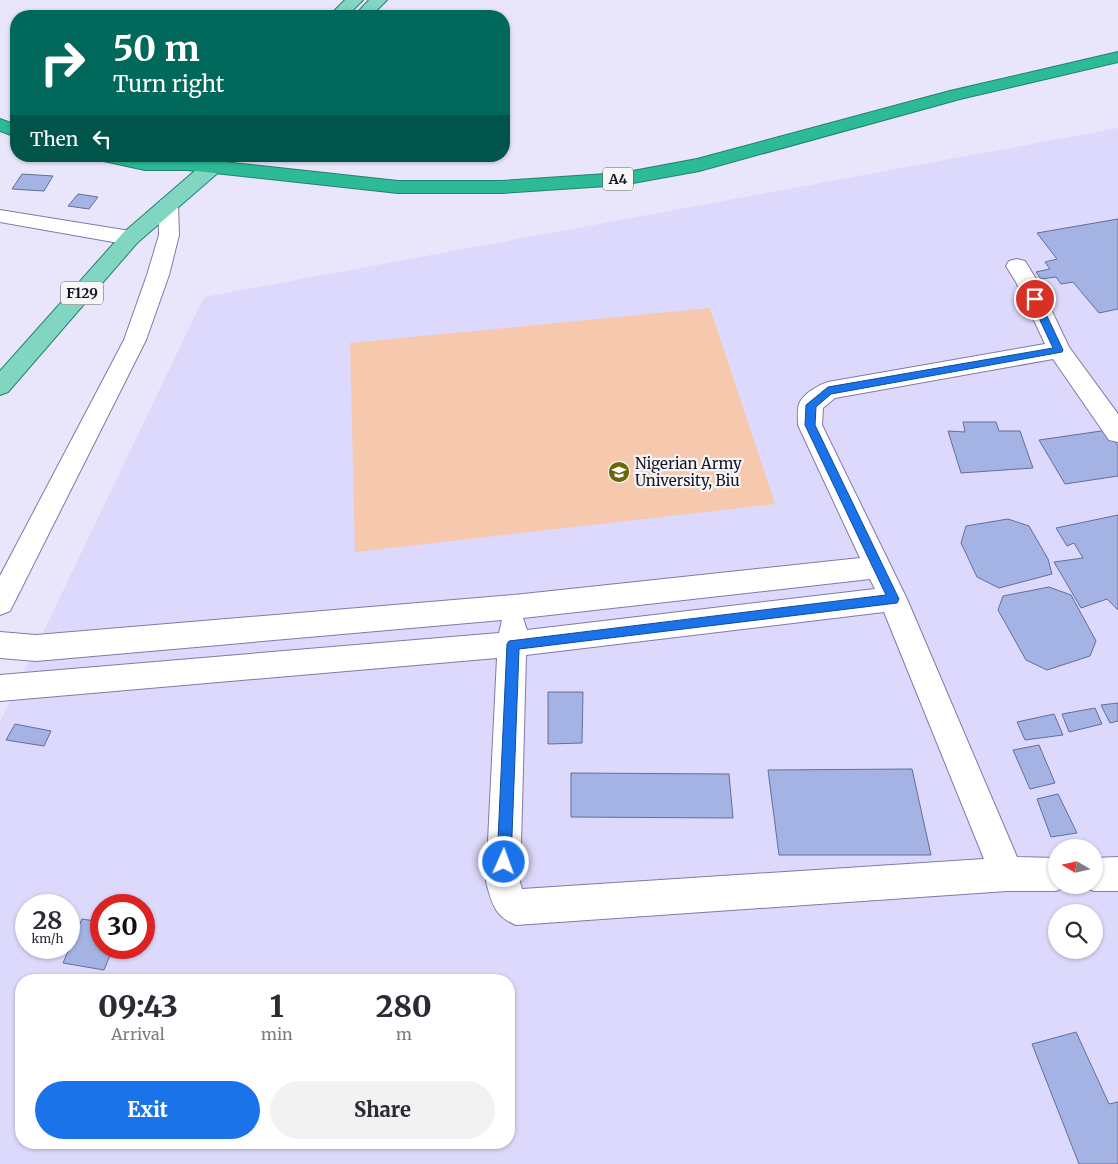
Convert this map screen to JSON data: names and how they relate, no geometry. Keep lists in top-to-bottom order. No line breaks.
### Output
{"streets":{"highway":["A4"],"main road":["F129"]},"crossings":[["A4","F129"]],"places":{"school or university":["Nigerian Army University, Biu"]},"north":"left","page":{"turn":["50 m","Turn right"],"then":"Then","speed":"28 km/h","limit":"30","eta":["09:43","Arrival","1","min","280","m"],"buttons":["Exit","Share"]}}
